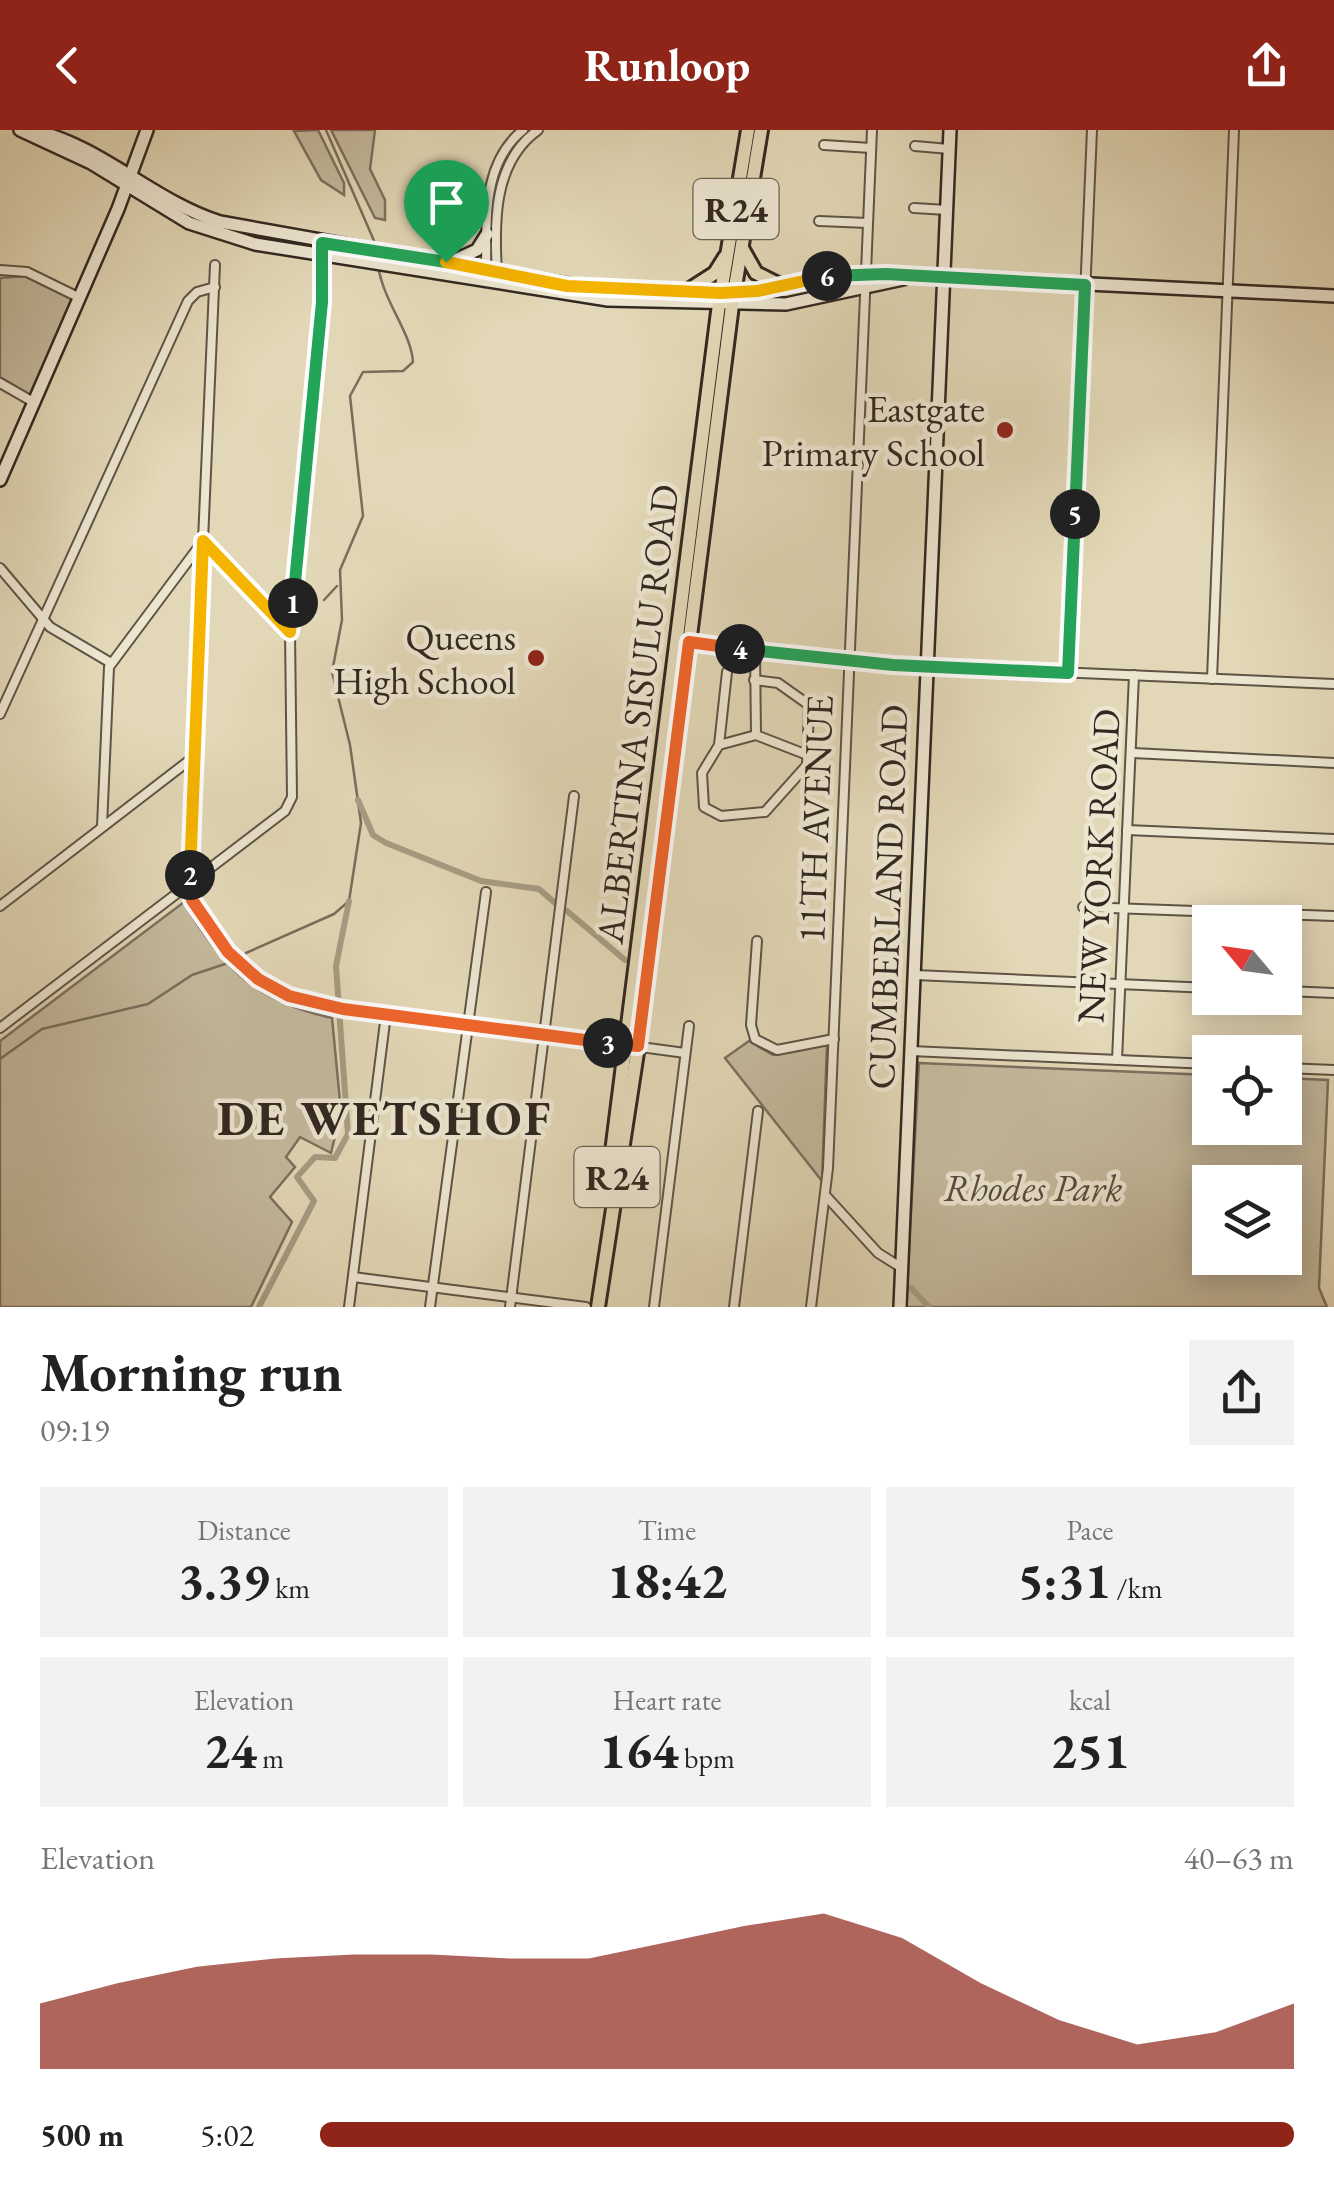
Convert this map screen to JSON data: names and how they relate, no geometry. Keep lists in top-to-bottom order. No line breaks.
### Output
{"streets":{"main road":["R24","ALBERTINA SISULU ROAD","CUMBERLAND ROAD"],"street":["11TH AVENUE","NEW YORK ROAD"]},"districts":["DE WETSHOF"],"parks":["Rhodes Park"],"places":["Eastgate Primary School","Queens High School"],"north":"top left","page":{"header":"Runloop","pins":["6","5","1","4","2","3"],"heading":["Morning run","09:19"],"stats":[["Distance","3.39 km"],["Time","18:42"],["Pace","5:31 /km"],["Elevation","24 m"],["Heart rate","164 bpm"],["kcal","251"]],"chart":["Elevation","40–63 m"],"list":[{"name":"500 m","note":"5:02"}]}}
